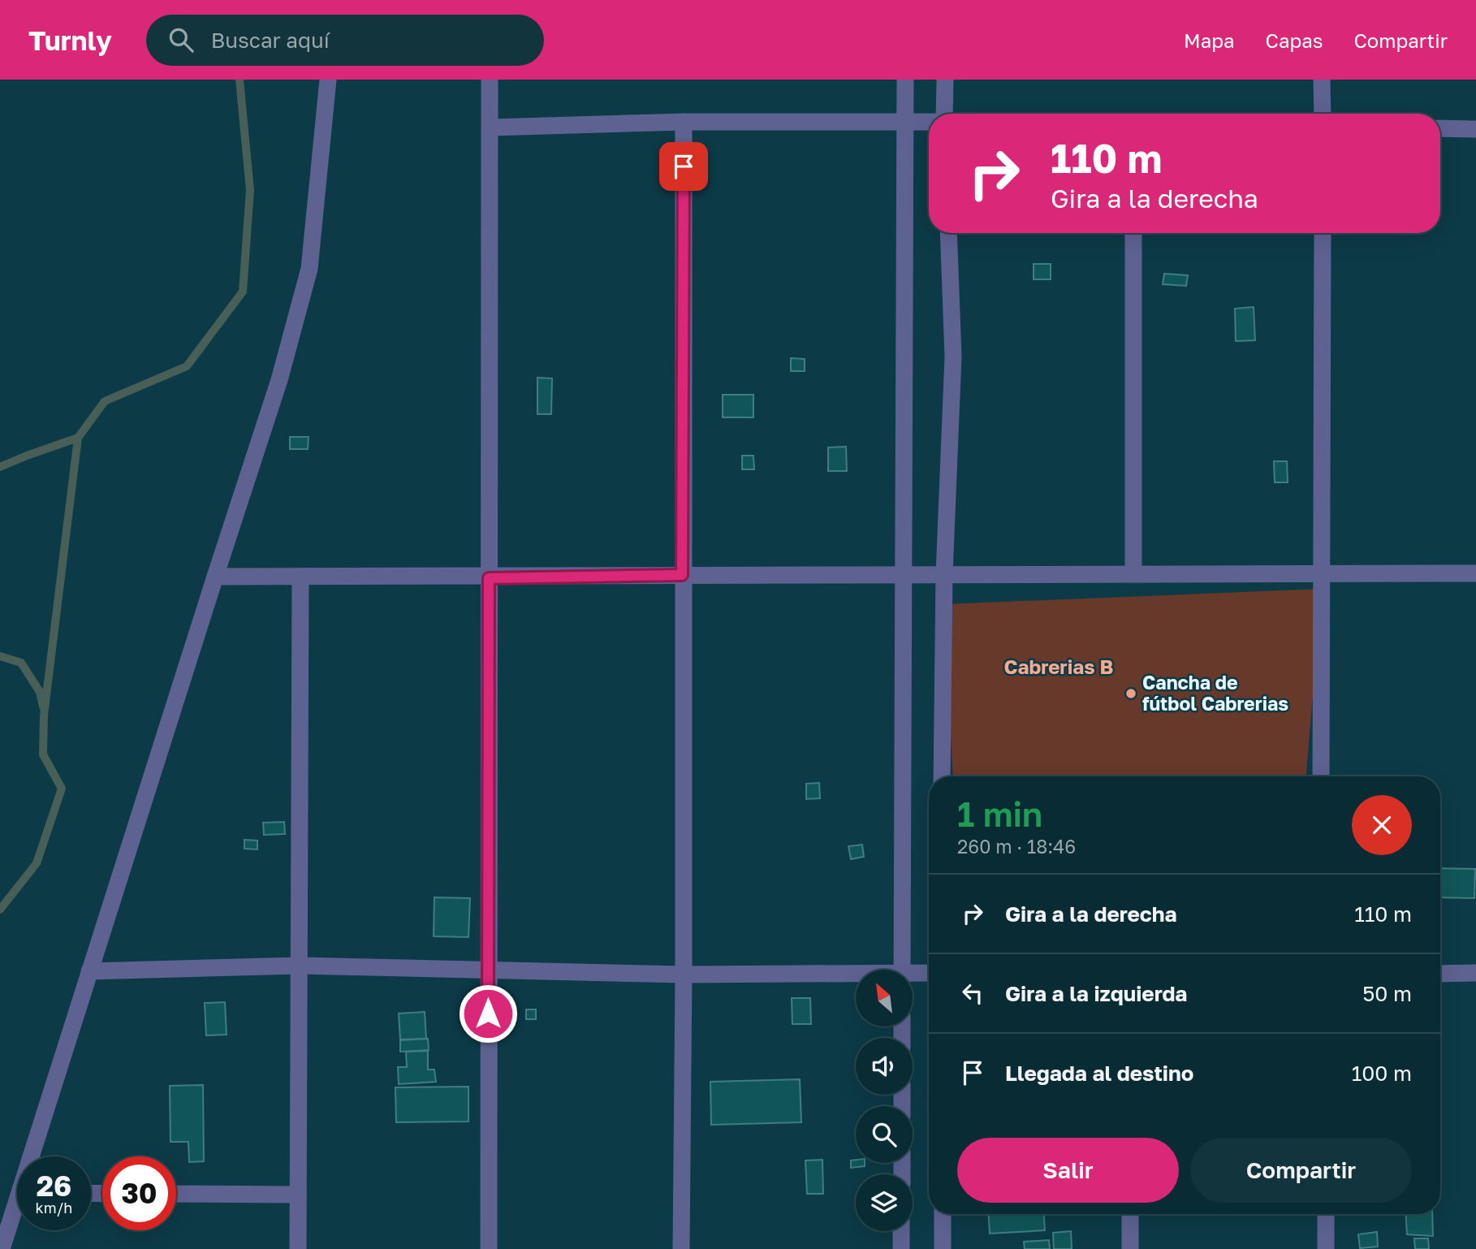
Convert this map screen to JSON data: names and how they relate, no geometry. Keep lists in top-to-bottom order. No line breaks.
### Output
{"districts":["Cabrerias B"],"places":["Cancha de fútbol Cabrerias"],"north":"top left","page":{"header":"Turnly","search":"Buscar aquí","nav":["Mapa","Capas","Compartir"],"turn":["110 m","Gira a la derecha"],"heading":["1 min","260 m · 18:46"],"list":[{"name":"Gira a la derecha","value":"110 m"},{"name":"Gira a la izquierda","value":"50 m"},{"name":"Llegada al destino","value":"100 m"}],"buttons":["Salir","Compartir"],"speed":"26 km/h","limit":"30"}}
